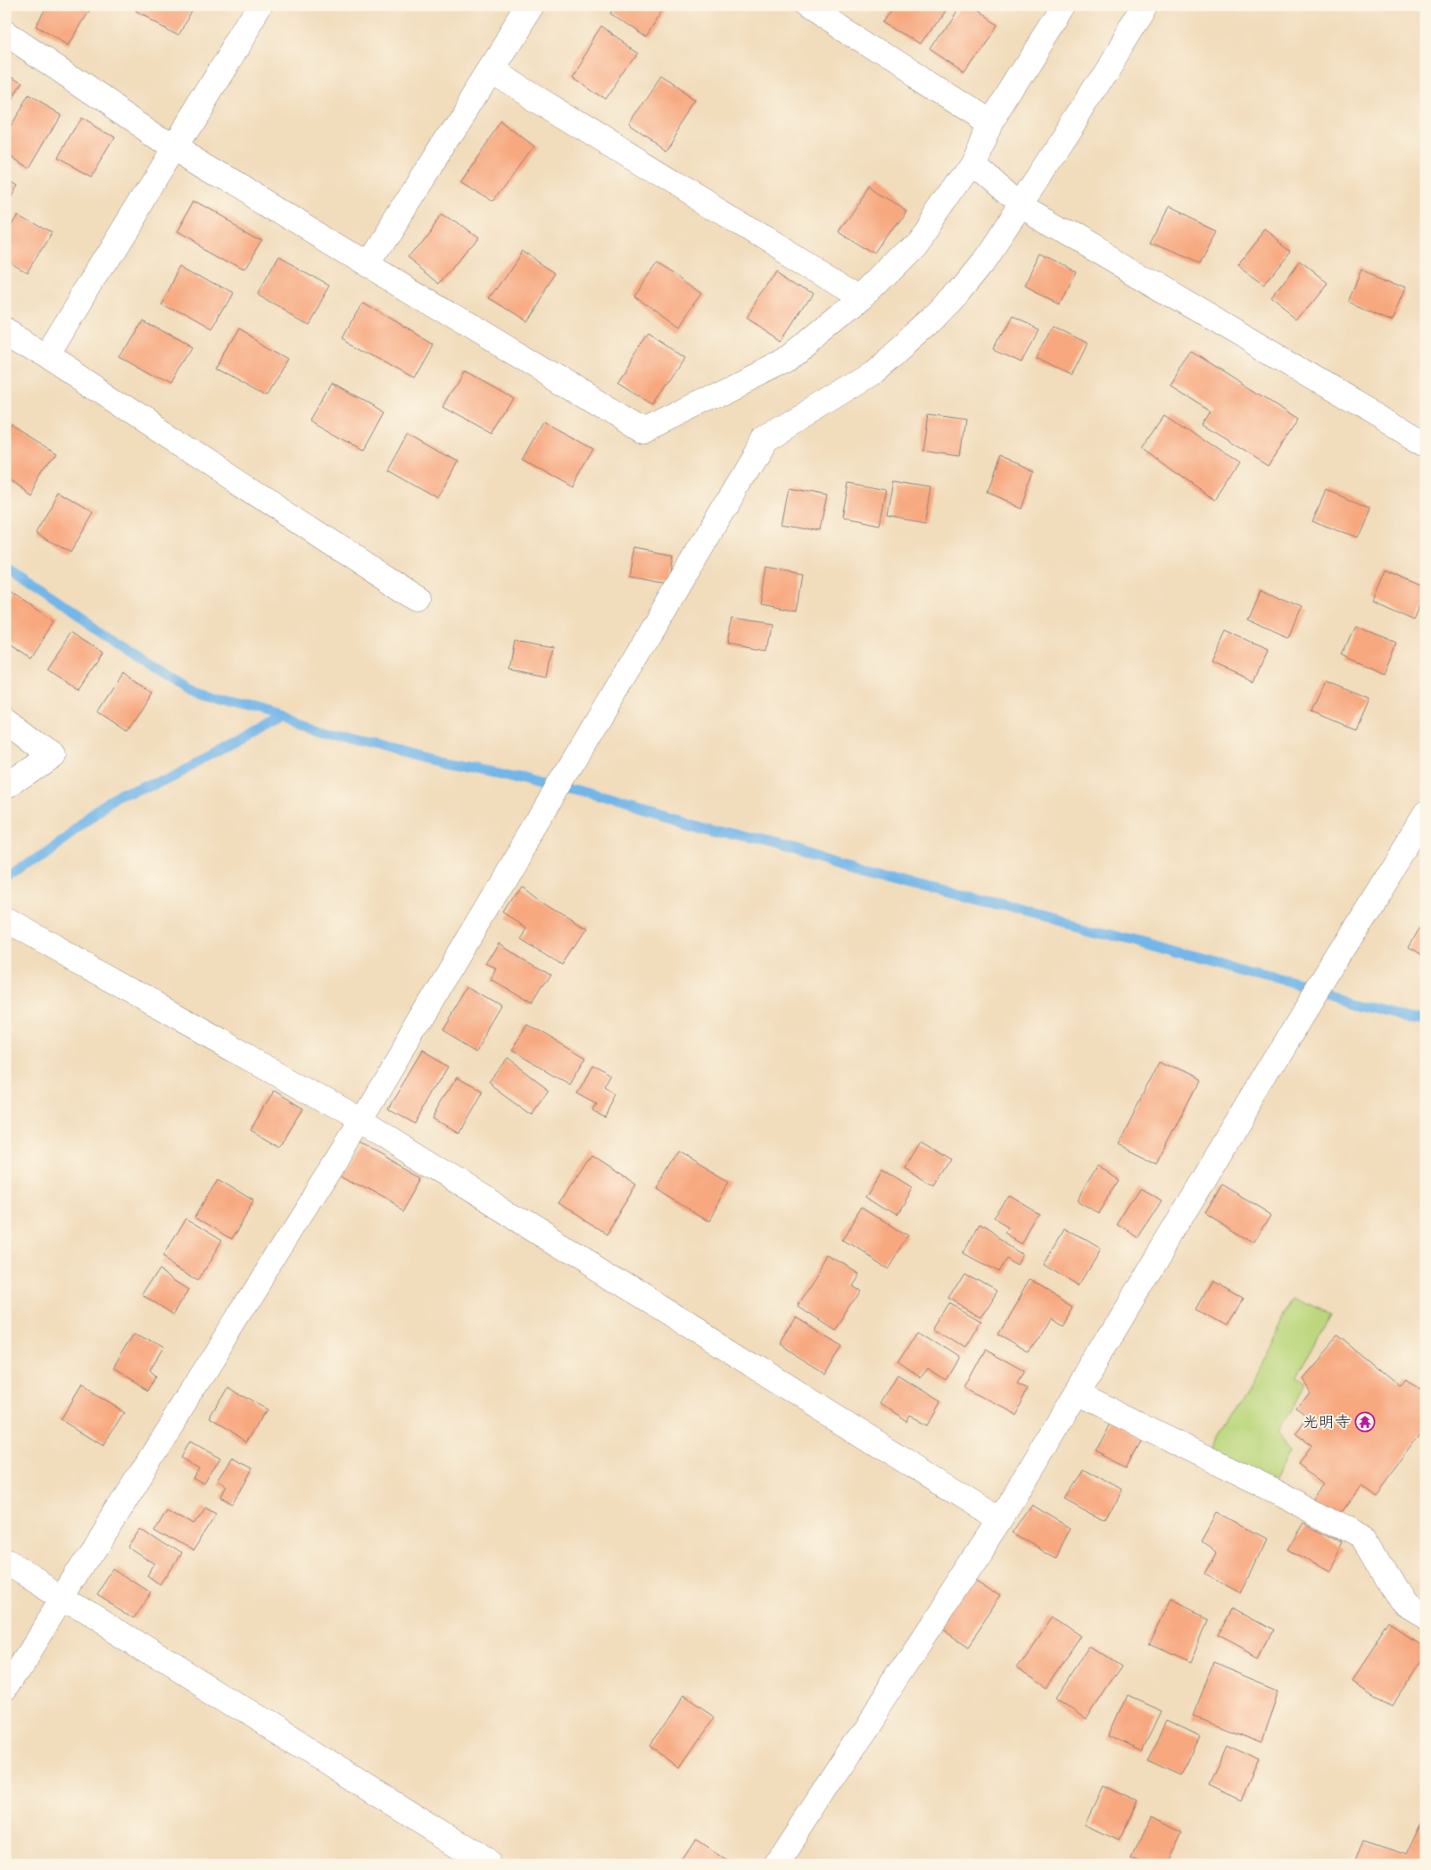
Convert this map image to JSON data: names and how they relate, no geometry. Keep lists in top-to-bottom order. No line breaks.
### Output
{"places":{"temple":["光明寺"]}}
